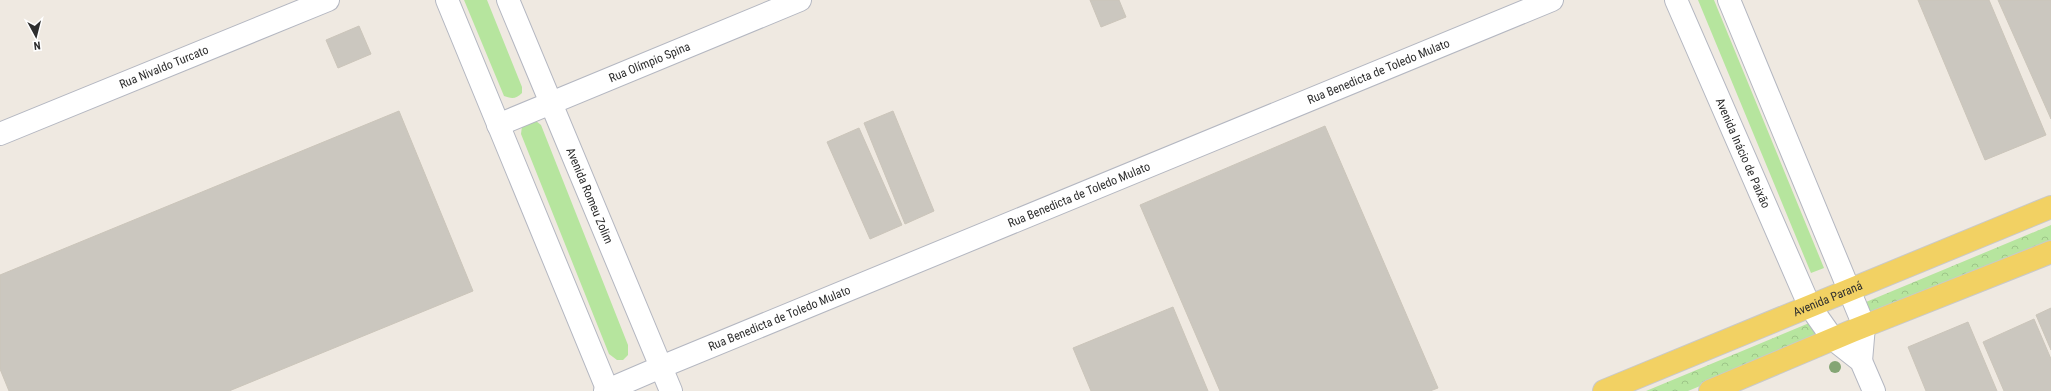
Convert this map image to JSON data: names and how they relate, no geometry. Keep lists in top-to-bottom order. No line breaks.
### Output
{"streets":{"main road":["Avenida Paraná"],"street":["Rua Olímpio Spina","Rua Nivaldo Turcato","Rua Benedicta de Toledo Mulato","Avenida Inácio de Paixão","Avenida Romeu Zolim"]},"crossings":[["Rua Olímpio Spina","Avenida Romeu Zolim"],["Rua Benedicta de Toledo Mulato","Avenida Romeu Zolim"],["Avenida Inácio de Paixão","Avenida Paraná"]],"north":"bottom"}
